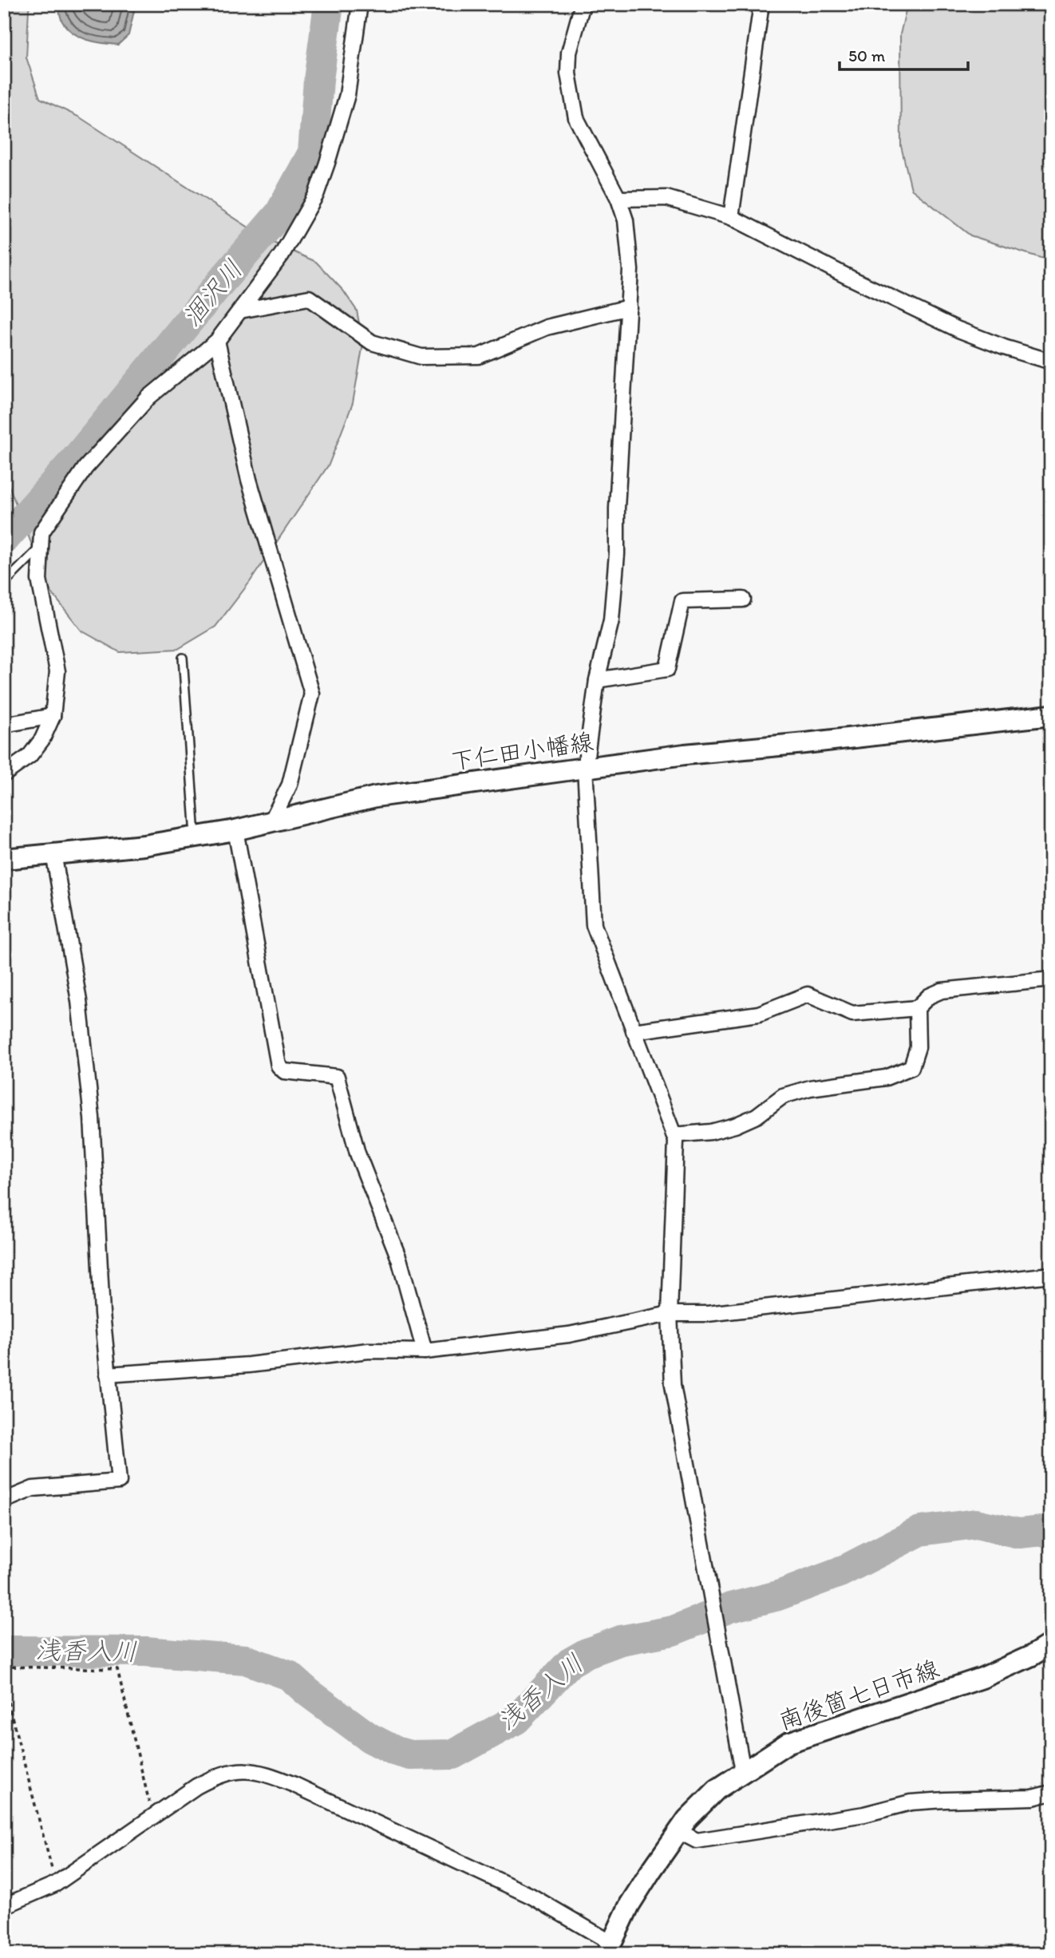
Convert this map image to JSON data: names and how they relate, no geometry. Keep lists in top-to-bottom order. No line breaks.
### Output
{"streets":{"main road":["下仁田小幡線","南後箇七日市線"]},"water":["涸沢川","浅香入川"],"scale_bar":"50 m"}
